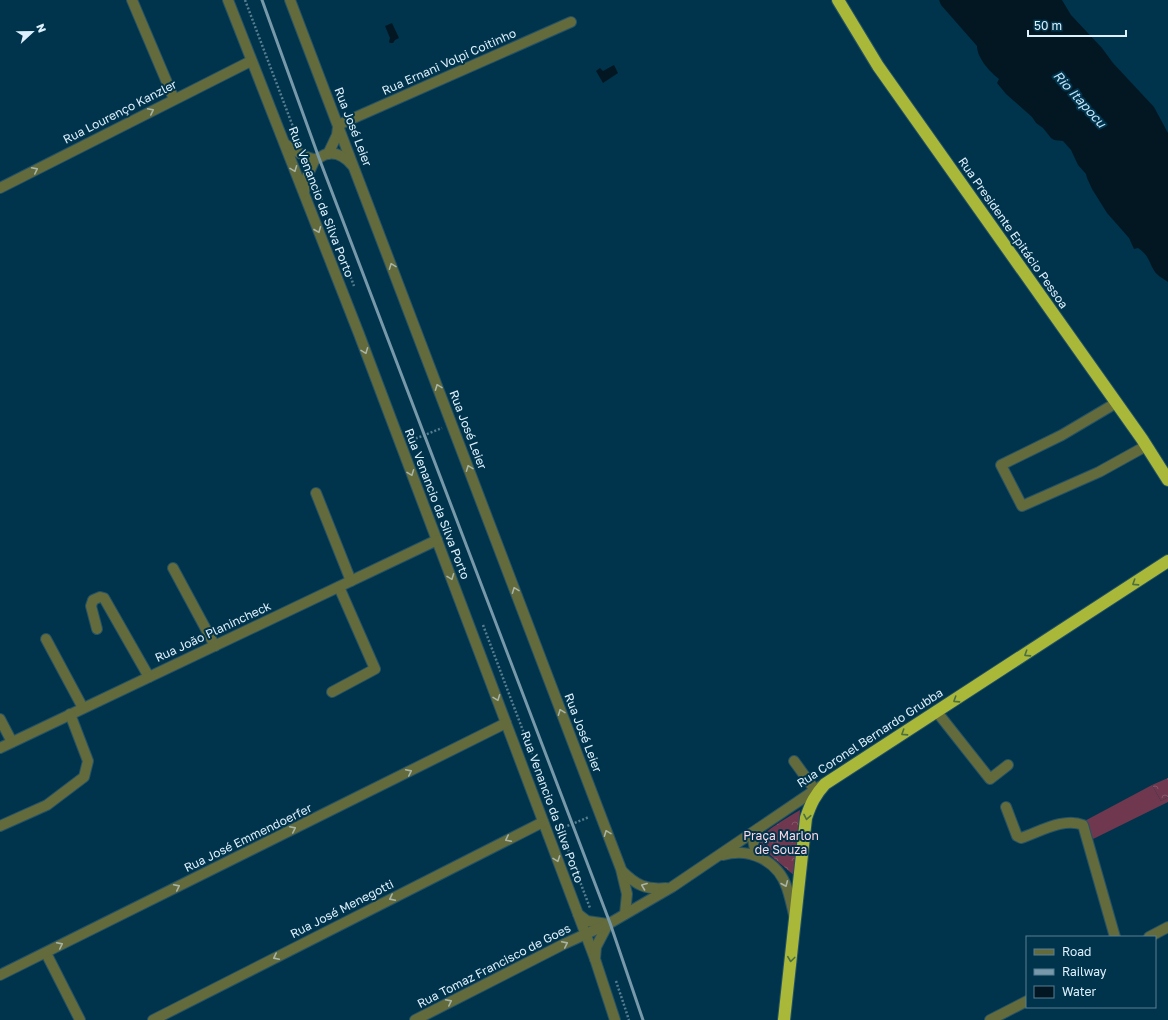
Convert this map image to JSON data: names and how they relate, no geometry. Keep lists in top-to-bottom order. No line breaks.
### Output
{"streets":{"highway":["Rua Presidente Epitácio Pessoa","Rua Coronel Bernardo Grubba"],"street":["Rua Ernani Volpi Coitinho","Rua Lourenço Kanzler","Rua José Leier","Rua Venancio da Silva Porto","Rua João Planincheck","Rua José Emmendoerfer","Rua José Menegotti","Rua Tomaz Francisco de Goes"]},"crossings":[["Rua Ernani Volpi Coitinho","Rua José Leier"],["Rua Lourenço Kanzler","Rua Venancio da Silva Porto"],["Rua José Leier","Rua Coronel Bernardo Grubba"],["Rua Venancio da Silva Porto","Rua João Planincheck"],["Rua Venancio da Silva Porto","Rua Coronel Bernardo Grubba"],["Rua Venancio da Silva Porto","Rua José Emmendoerfer"],["Rua Venancio da Silva Porto","Rua José Menegotti"],["Rua Venancio da Silva Porto","Rua Tomaz Francisco de Goes"],["Rua Coronel Bernardo Grubba","Rua Tomaz Francisco de Goes"]],"one_way":["Rua Lourenço Kanzler","Rua José Leier","Rua Venancio da Silva Porto","Rua Coronel Bernardo Grubba","Rua José Emmendoerfer","Rua José Menegotti","Rua Tomaz Francisco de Goes"],"water":["Rio Itapocu"],"parks":["Praça Marlon de Souza"],"legend":["Road","Railway","Water"],"scale_bar":"50 m","north":"right"}
